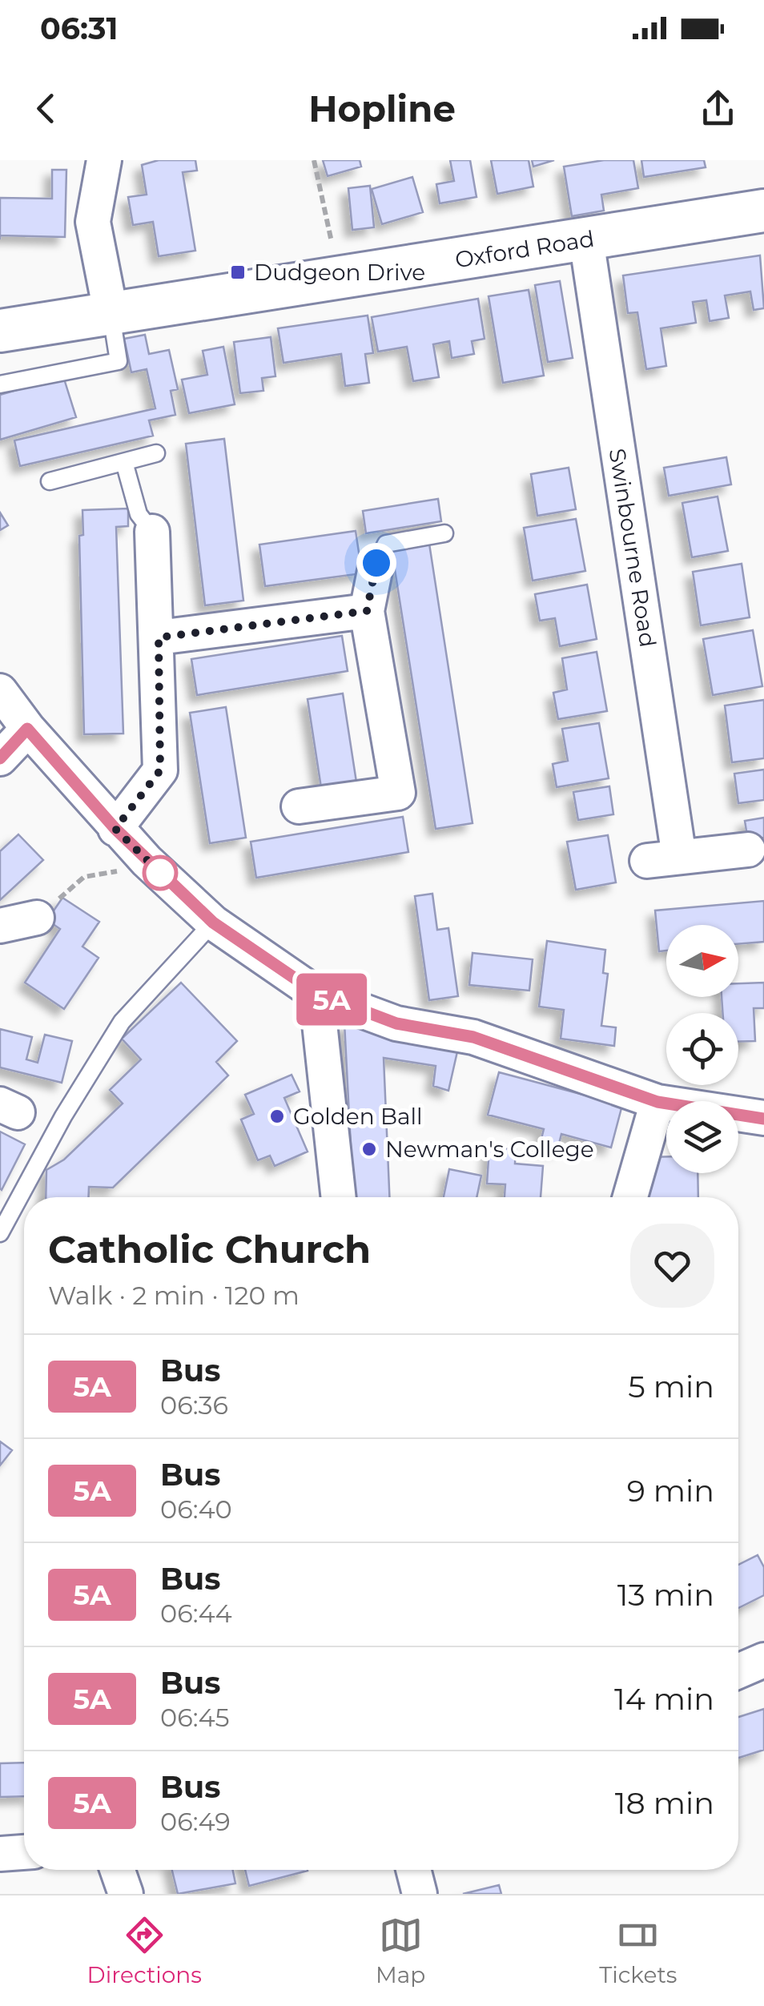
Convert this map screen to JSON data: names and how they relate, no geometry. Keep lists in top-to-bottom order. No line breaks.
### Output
{"streets":{"street":["Oxford Road","Swinbourne Road"]},"crossings":[["Oxford Road","Swinbourne Road"]],"places":{"transit":["Dudgeon Drive"],"other":["Golden Ball","Newman's College"]},"lines":["bus line 5A"],"north":"right","page":{"status":"06:31","header":"Hopline","on_map":"5A","heading":["Catholic Church","Walk · 2 min · 120 m"],"list":[{"mark":"5A","name":"Bus","note":"06:36","value":"5 min"},{"mark":"5A","name":"Bus","note":"06:40","value":"9 min"},{"mark":"5A","name":"Bus","note":"06:44","value":"13 min"},{"mark":"5A","name":"Bus","note":"06:45","value":"14 min"},{"mark":"5A","name":"Bus","note":"06:49","value":"18 min"}],"tabs":["Directions","Map","Tickets"]}}
